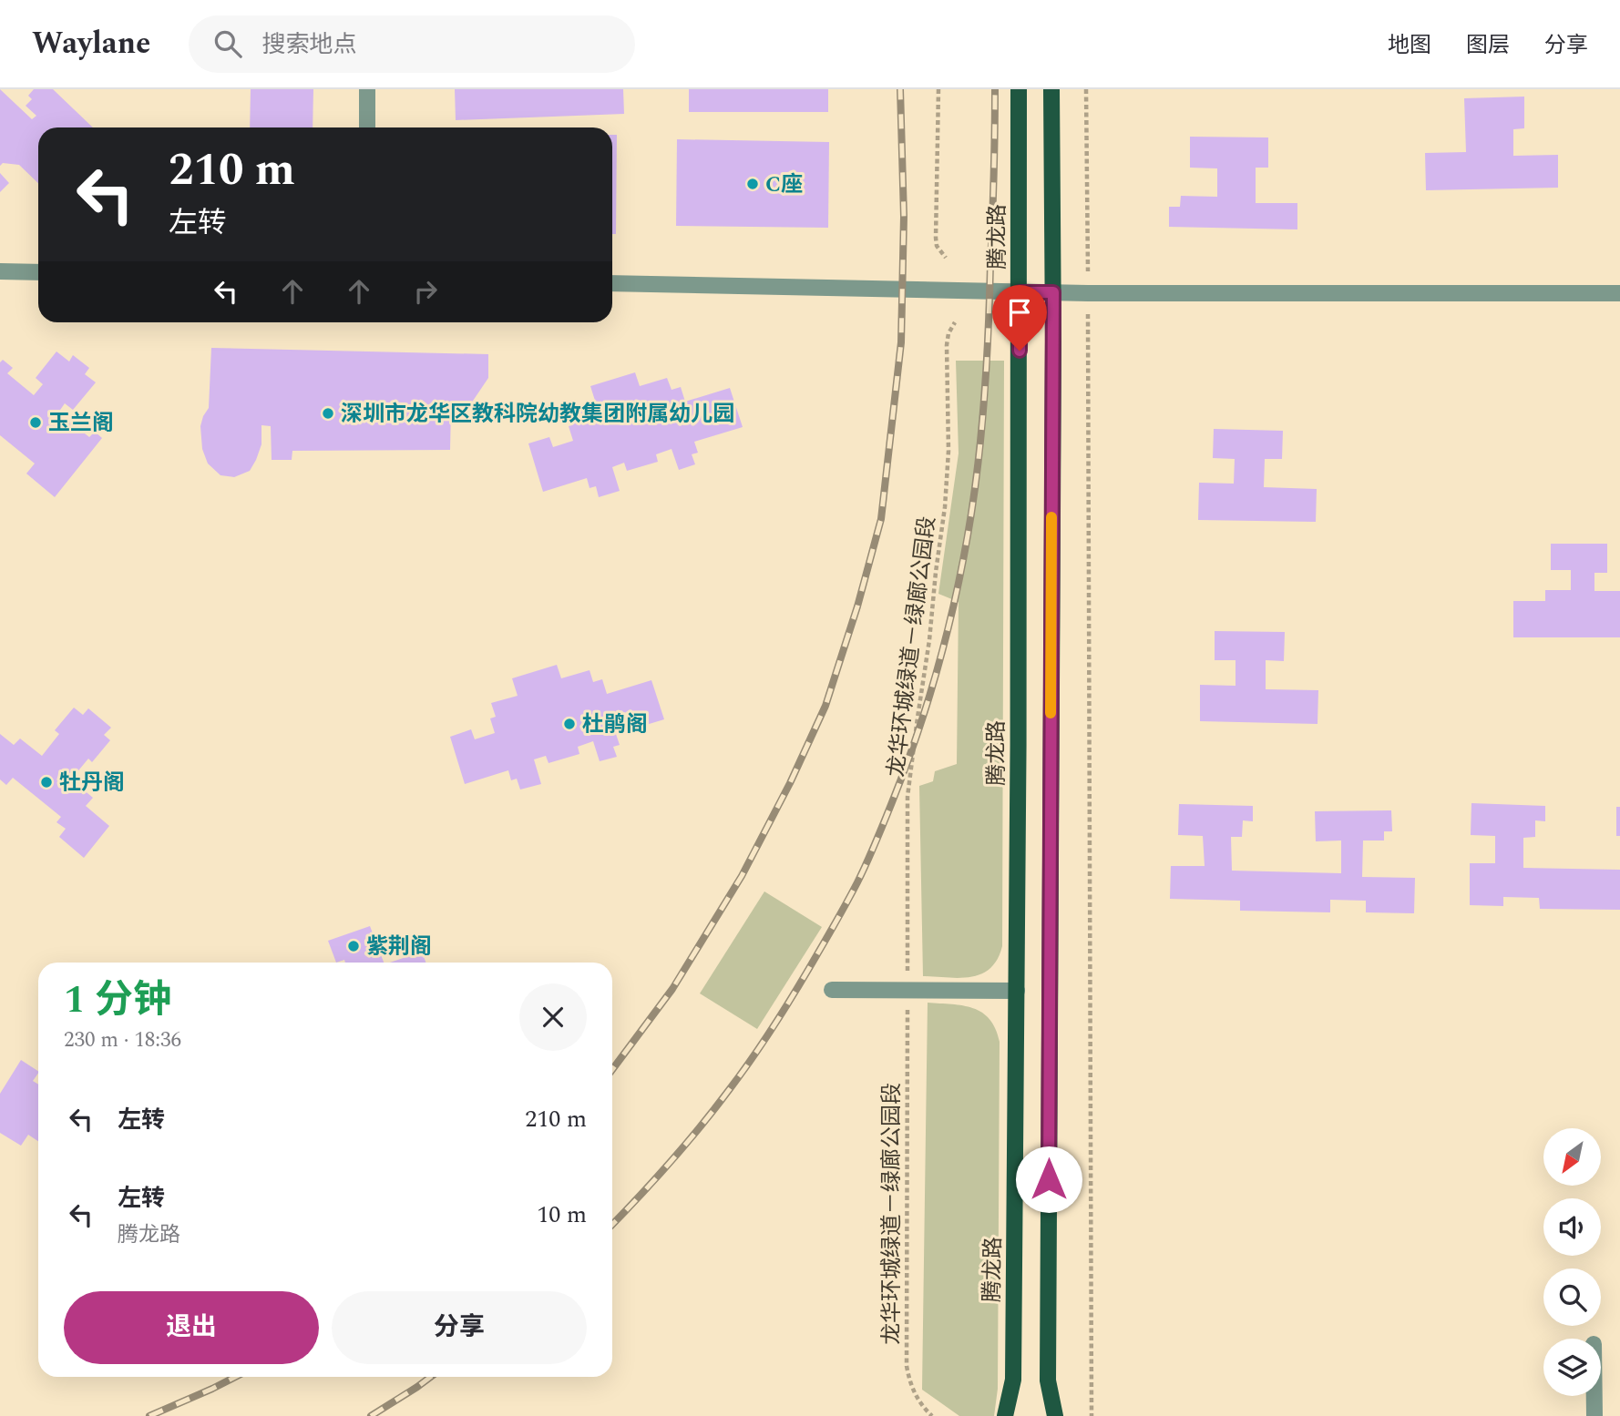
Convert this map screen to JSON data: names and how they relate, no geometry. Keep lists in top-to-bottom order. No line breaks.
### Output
{"streets":{"main road":["腾龙路"],"path":["龙华环城绿道－绿廊公园段"]},"places":["C座","深圳市龙华区教科院幼教集团附属幼儿园","玉兰阁","杜鹃阁","牡丹阁","紫荆阁"],"north":"bottom left","page":{"header":"Waylane","search":"搜索地点","nav":["地图","图层","分享"],"turn":["210 m","左转"],"heading":["1 分钟","230 m · 18:36"],"list":[{"name":"左转","value":"210 m"},{"name":"左转","note":"腾龙路","value":"10 m"}],"buttons":["退出","分享"]}}
